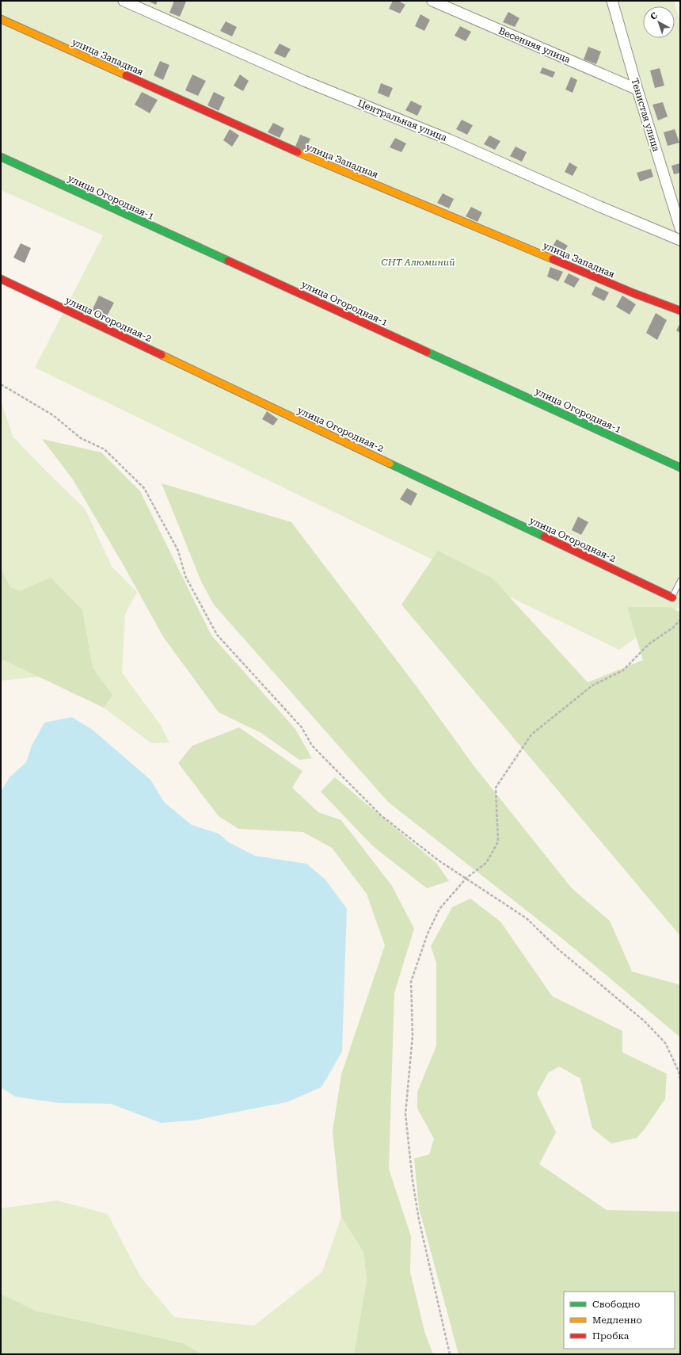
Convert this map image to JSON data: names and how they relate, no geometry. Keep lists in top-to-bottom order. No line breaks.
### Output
{"streets":{"street":["Весенняя улица","улица Западная","Тенистая улица","Центральная улица","улица Огородная-1","улица Огородная-2"]},"crossings":[["Весенняя улица","Тенистая улица"]],"parks":["СНТ Алюминий"],"legend":["Свободно","Медленно","Пробка"],"north":"top left"}
